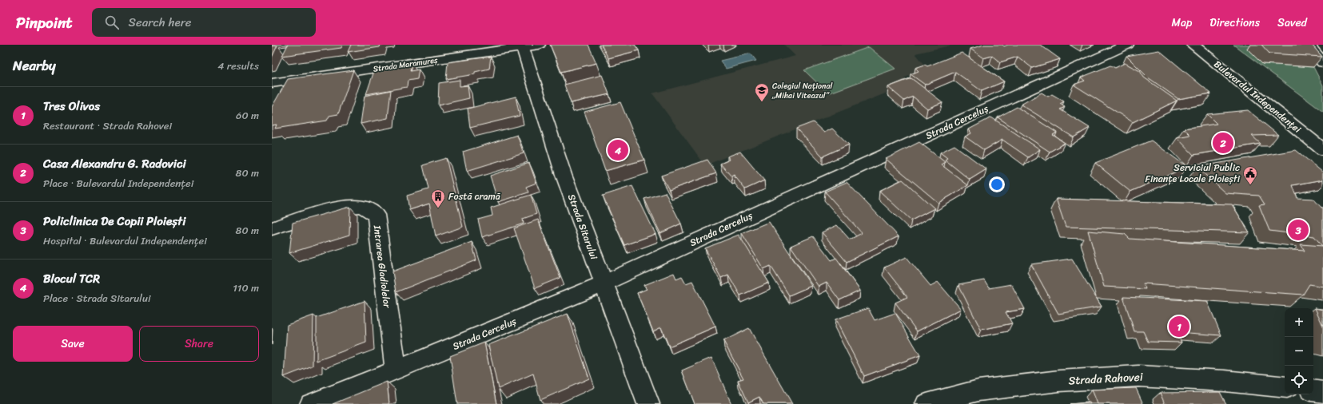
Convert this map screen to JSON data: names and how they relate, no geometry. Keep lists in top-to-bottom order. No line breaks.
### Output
{"streets":{"street":["Strada Maramureș","Bulevardul Independenței","Strada Cerceluș","Strada Sitarului","Intrarea Gladiolelor","Strada Rahovei"]},"crossings":[["Strada Maramureș","Strada Sitarului"],["Strada Cerceluș","Strada Sitarului"],["Strada Cerceluș","Intrarea Gladiolelor"]],"places":{"school or university":["Colegiul Național „Mihai Viteazul”"],"public building":["Serviciul Public Finanțe Locale Ploiești"],"building":["Fostă cramă"]},"page":{"header":"Pinpoint","search":"Search here","nav":["Map","Directions","Saved"],"heading":["Nearby","4 results"],"list":[{"mark":"1","name":"Tres Olivos","note":"Restaurant · Strada Rahovei","value":"60 m"},{"mark":"2","name":"Casa Alexandru G. Radovici","note":"Place · Bulevardul Independenței","value":"80 m"},{"mark":"3","name":"Policlinica De Copii Ploiești","note":"Hospital · Bulevardul Independenței","value":"80 m"},{"mark":"4","name":"Blocul TCR","note":"Place · Strada Sitarului","value":"110 m"}],"pins":["2","4","3","1"],"map_buttons":["+","−"],"buttons":["Save","Share"]}}
